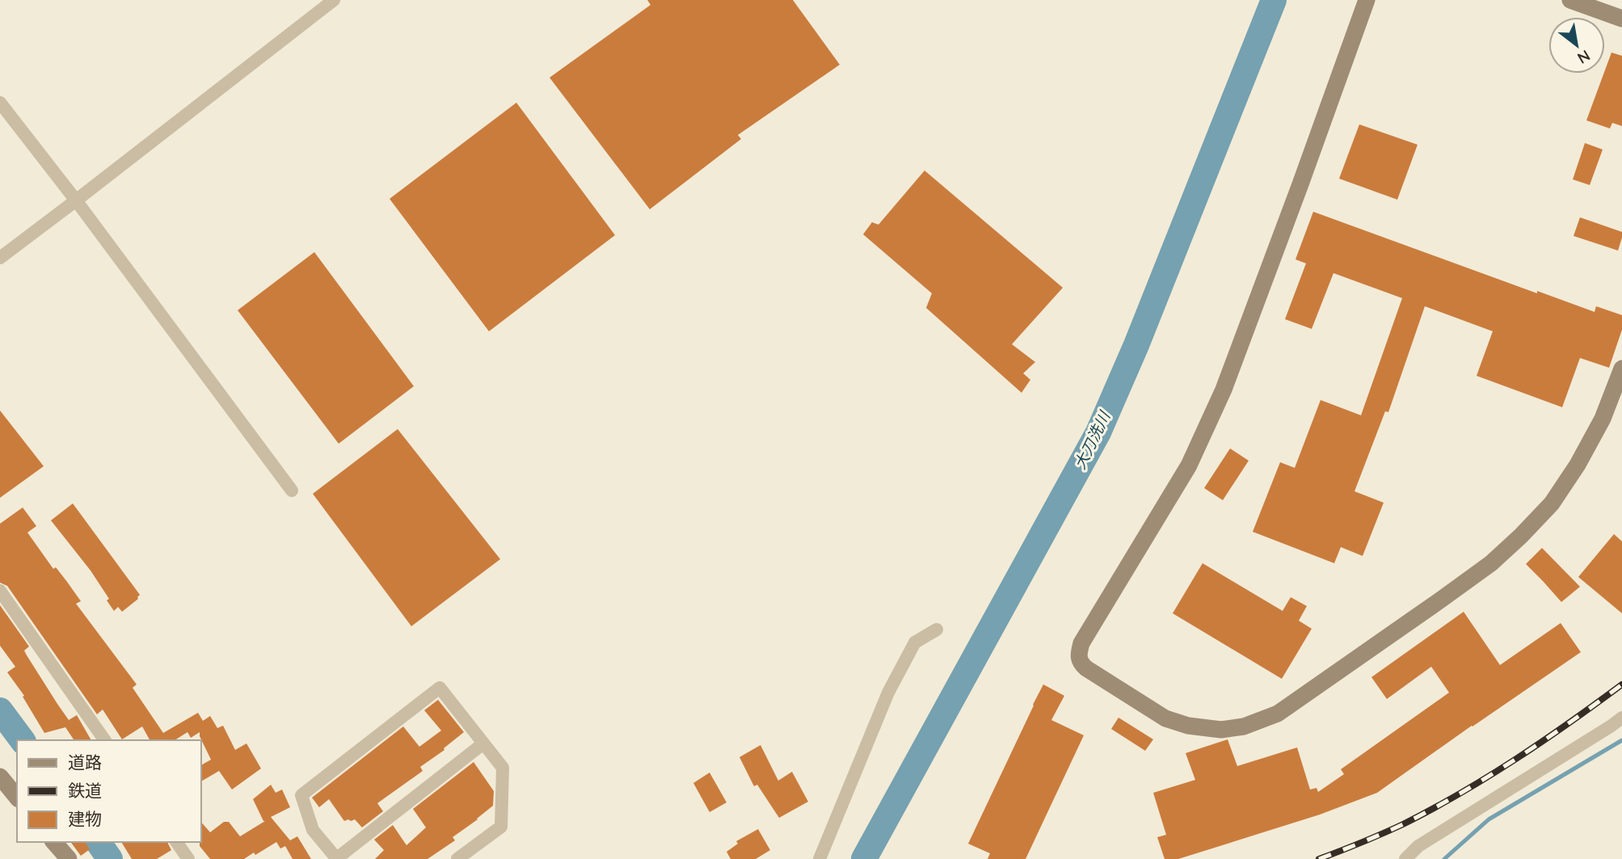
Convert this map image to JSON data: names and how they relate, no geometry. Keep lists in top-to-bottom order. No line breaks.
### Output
{"water":["大刀洗川"],"legend":["道路","鉄道","建物"],"north":"bottom right"}
